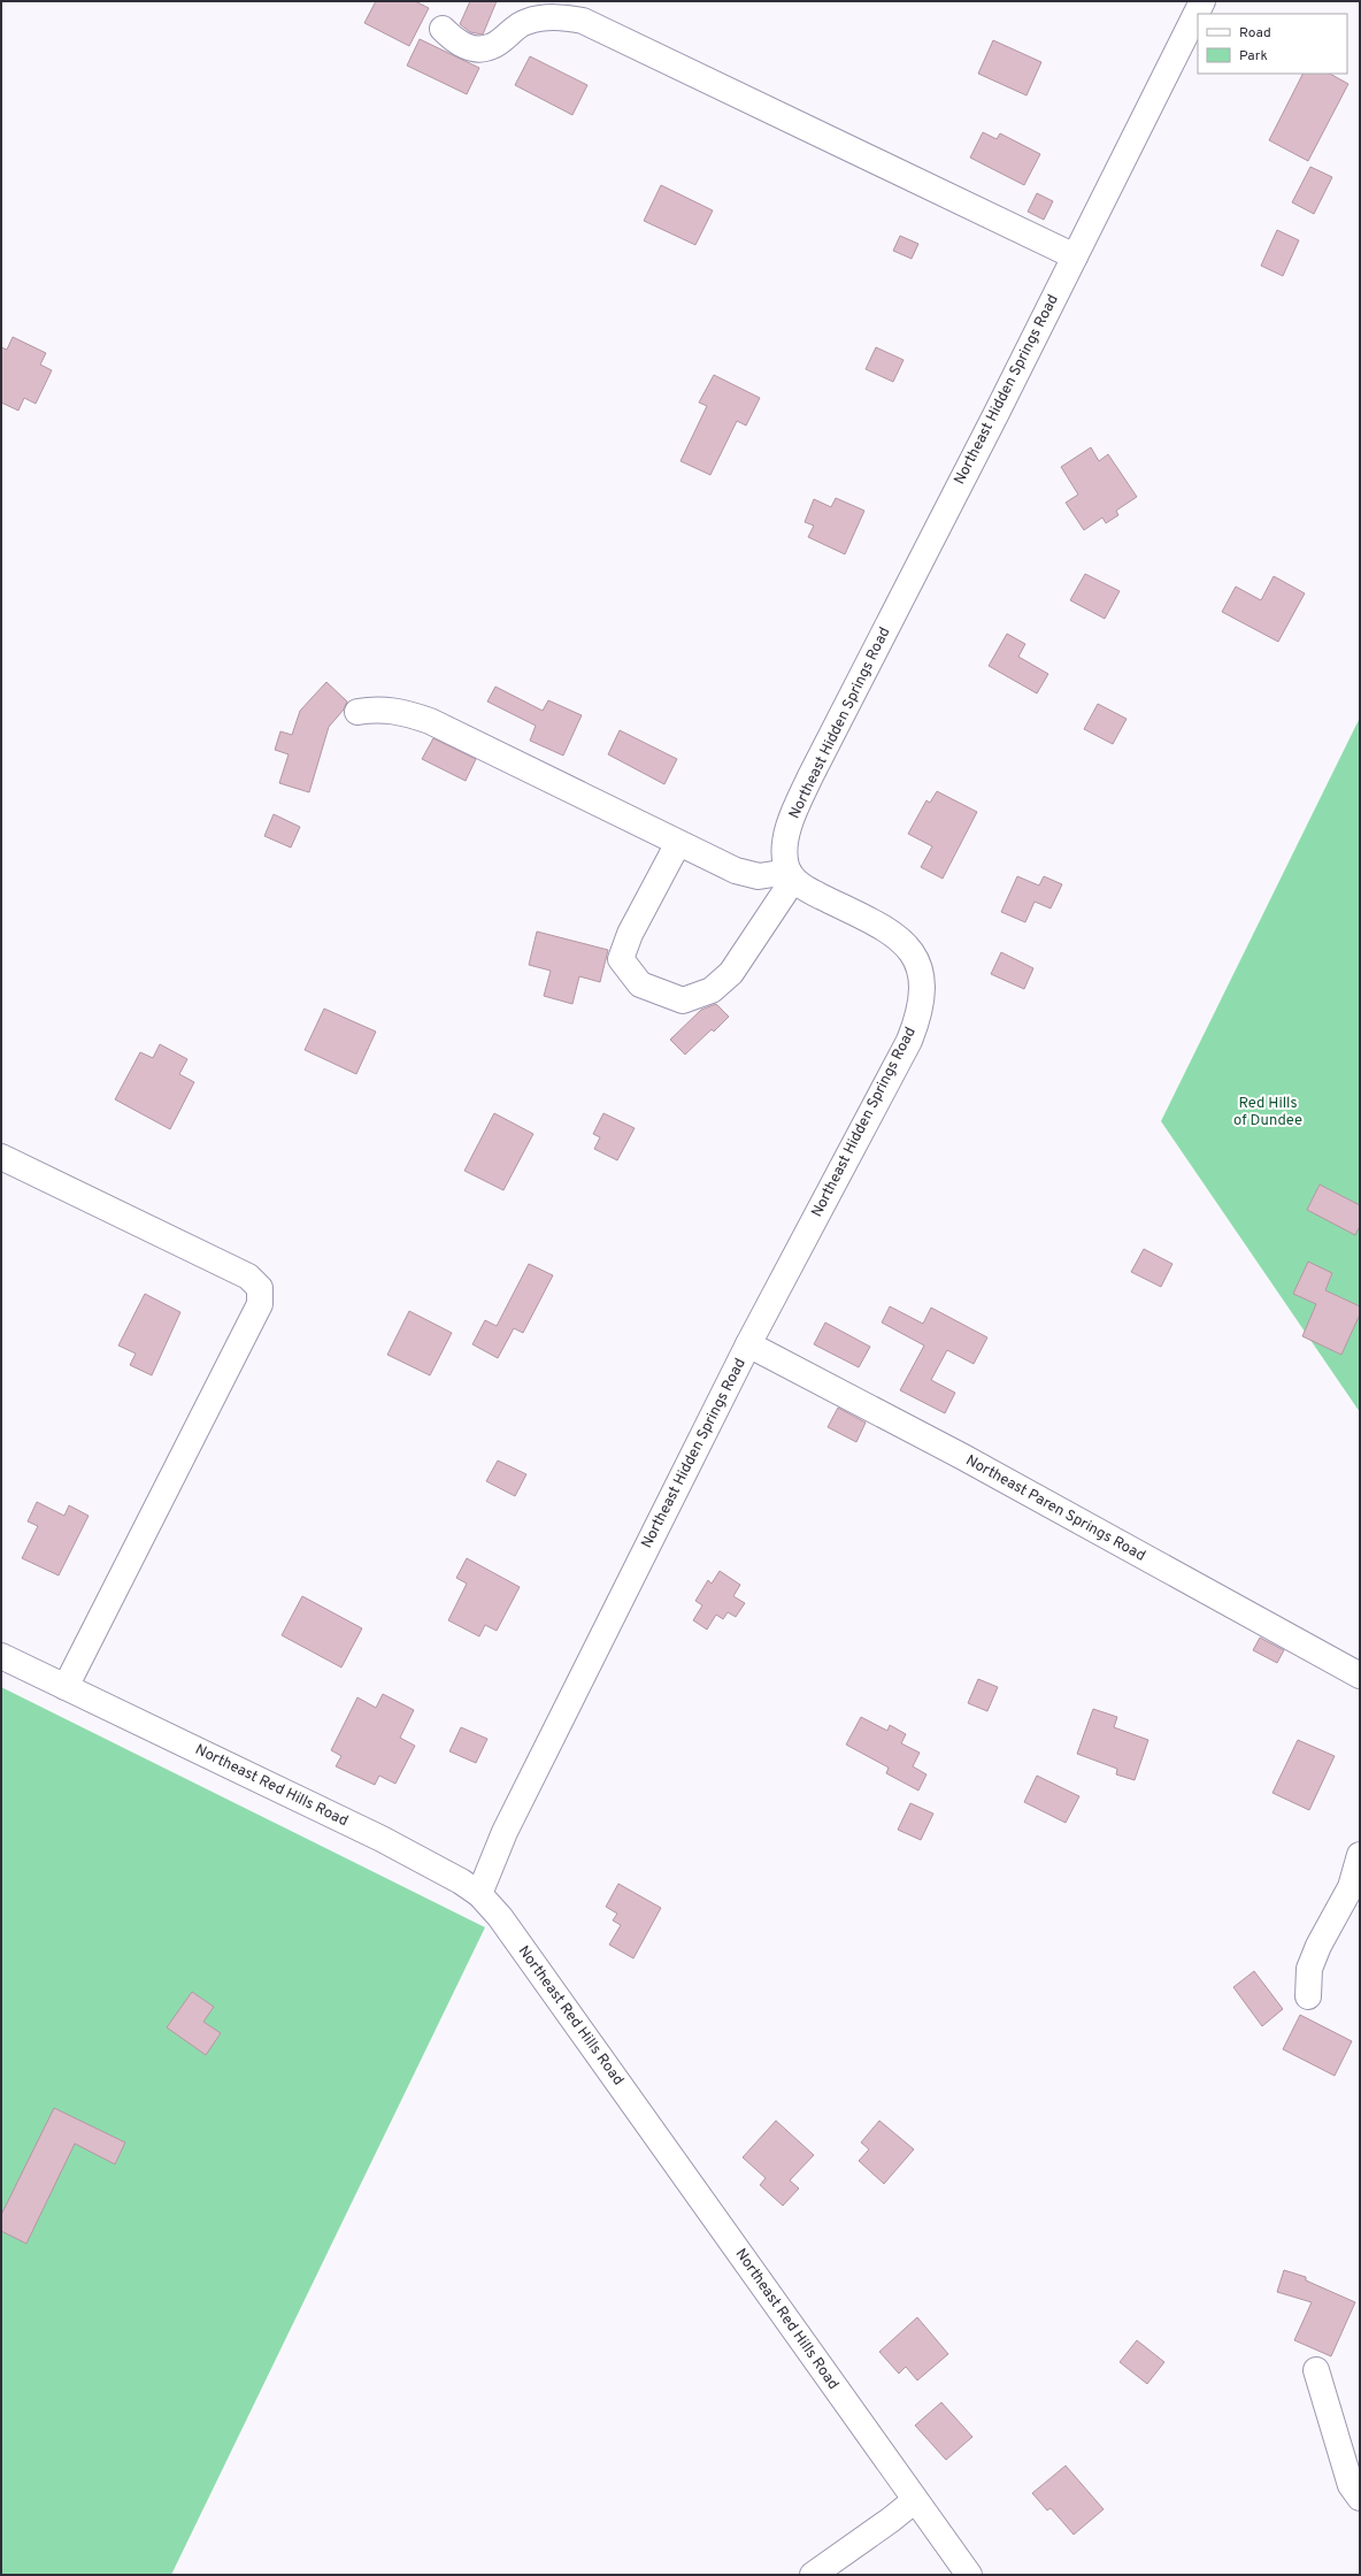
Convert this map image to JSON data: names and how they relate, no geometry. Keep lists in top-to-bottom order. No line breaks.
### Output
{"streets":{"street":["Northeast Hidden Springs Road","Northeast Paren Springs Road","Northeast Red Hills Road"]},"crossings":[["Northeast Hidden Springs Road","Northeast Paren Springs Road"],["Northeast Hidden Springs Road","Northeast Red Hills Road"]],"parks":["Red Hills of Dundee"],"legend":["Road","Park"]}
